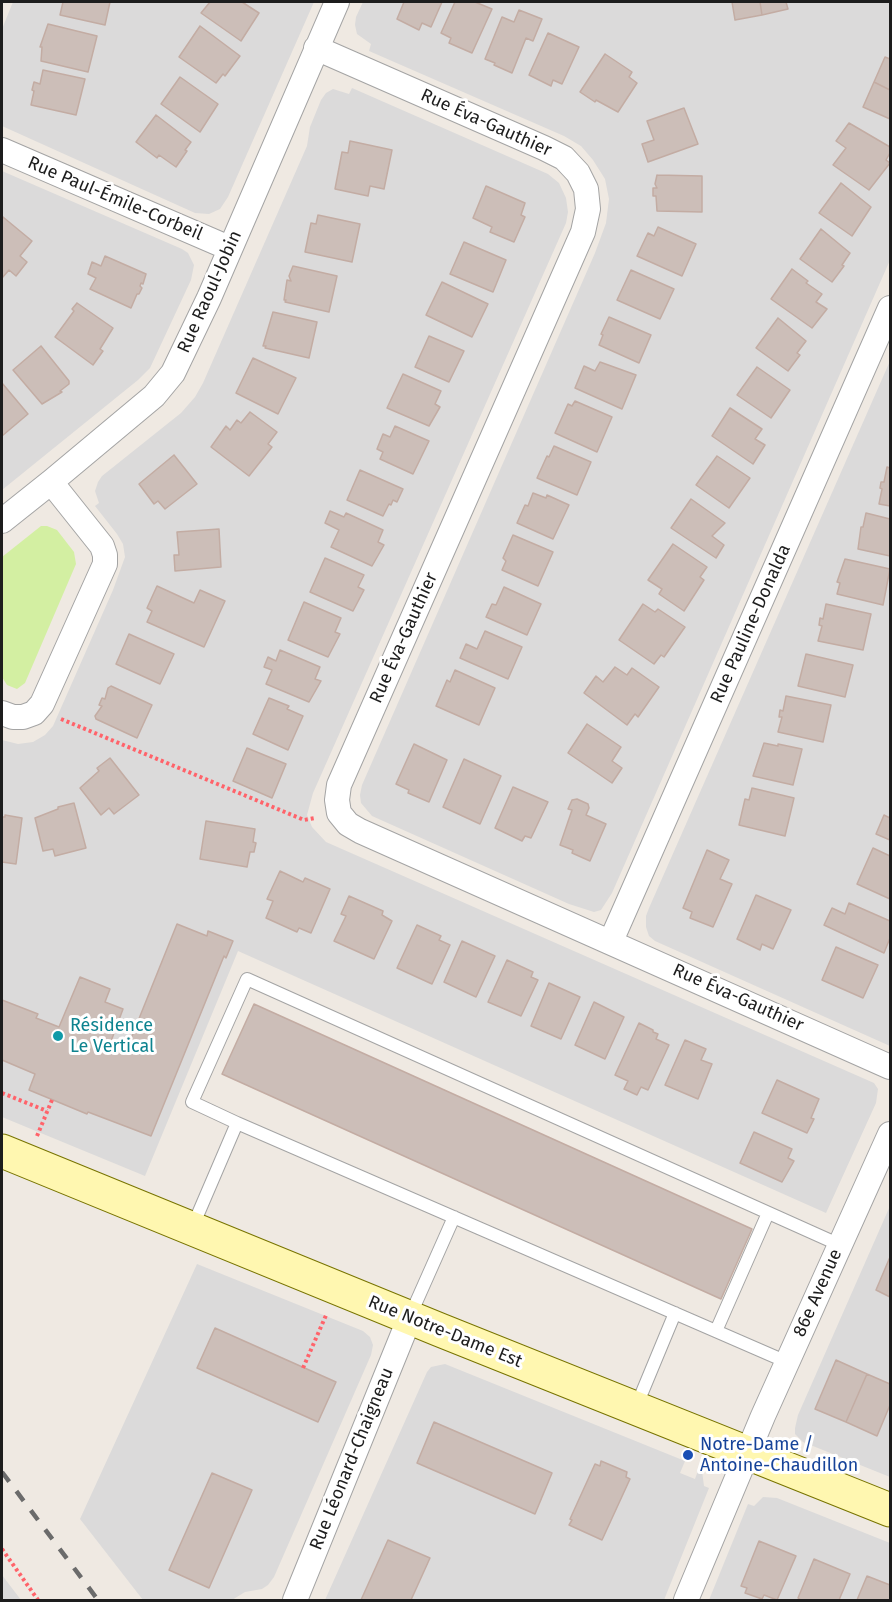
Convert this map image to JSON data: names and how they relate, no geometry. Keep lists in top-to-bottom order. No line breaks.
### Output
{"streets":{"main road":["Rue Notre-Dame Est"],"street":["Rue Éva-Gauthier","Rue Paul-Émile-Corbeil","Rue Raoul-Jobin","Rue Pauline-Donalda","86e Avenue","Rue Léonard-Chaigneau"]},"crossings":[["Rue Éva-Gauthier","Rue Raoul-Jobin"],["Rue Éva-Gauthier","Rue Pauline-Donalda"],["Rue Paul-Émile-Corbeil","Rue Raoul-Jobin"],["86e Avenue","Rue Notre-Dame Est"],["Rue Notre-Dame Est","Rue Léonard-Chaigneau"]],"places":["Résidence Le Vertical","Notre-Dame / Antoine-Chaudillon"]}
